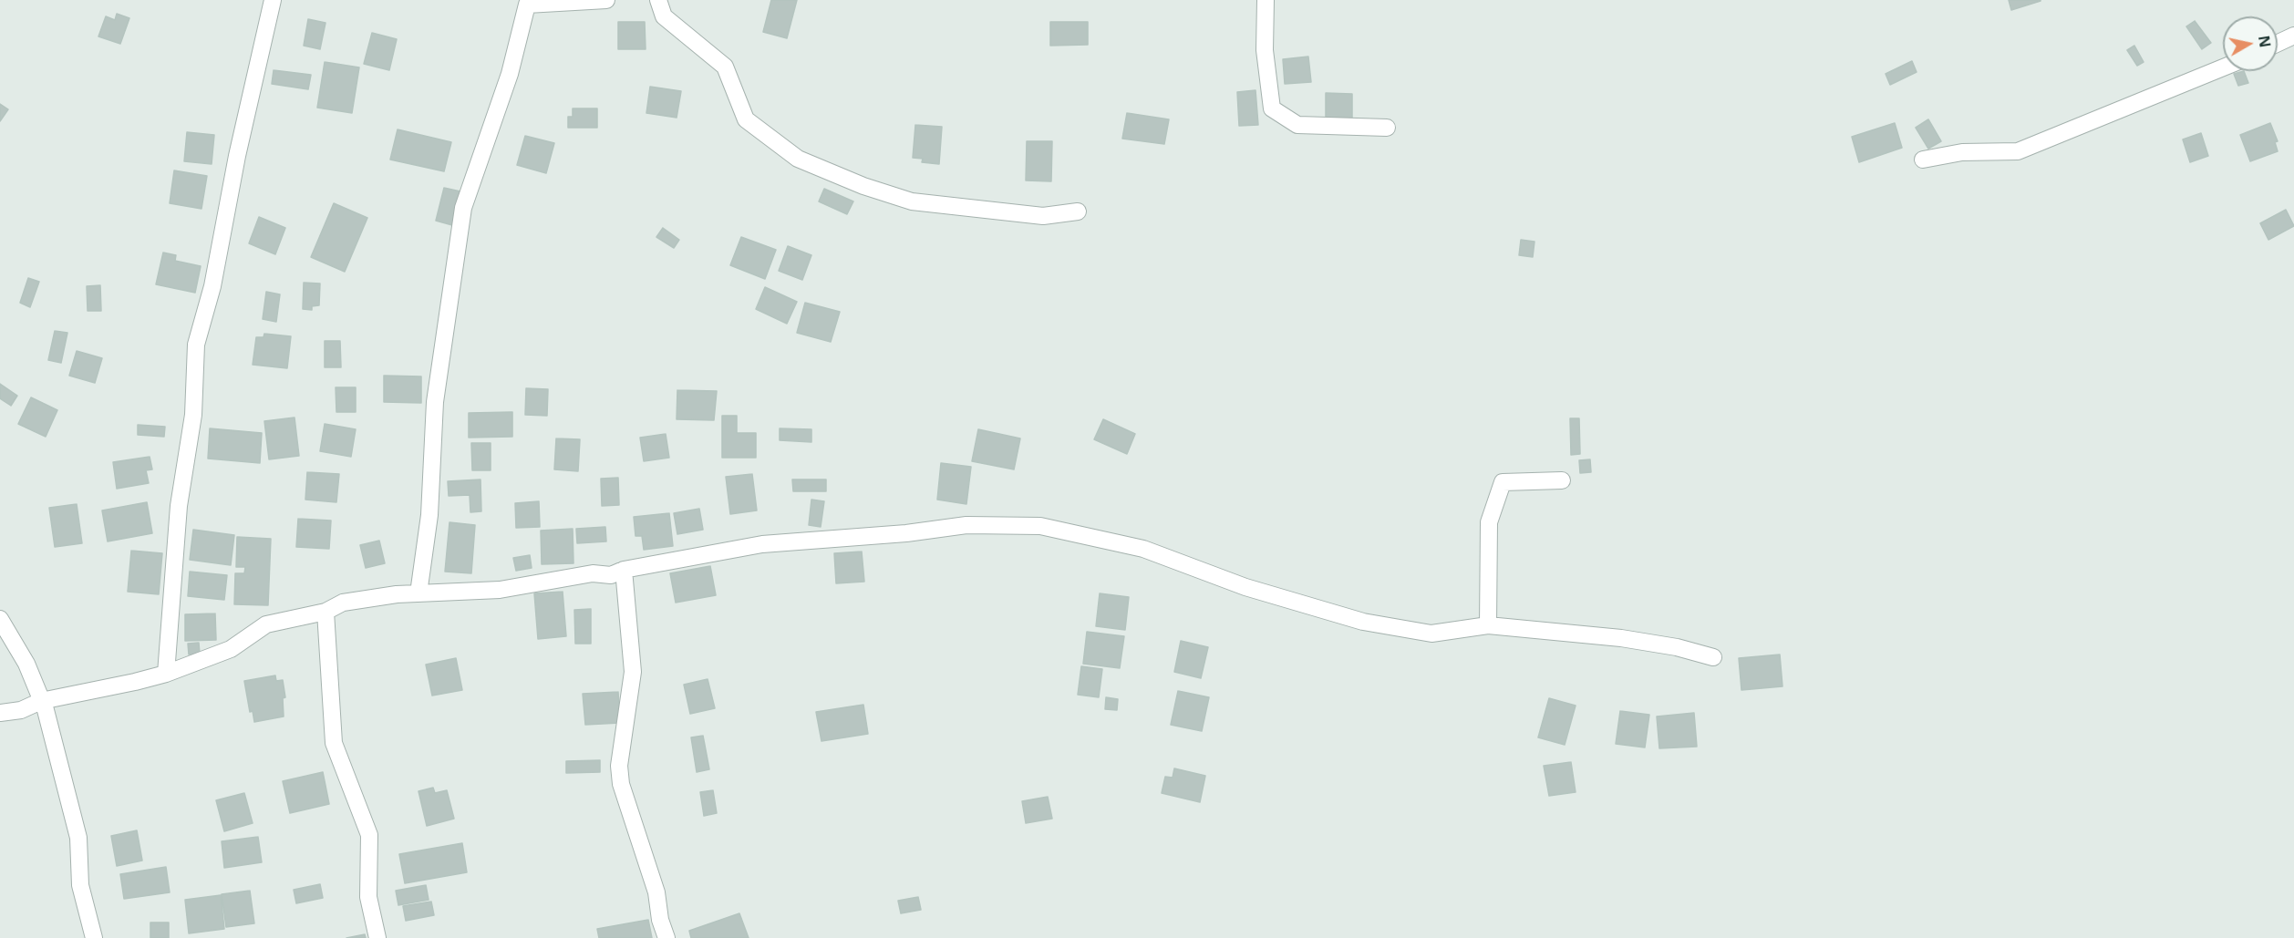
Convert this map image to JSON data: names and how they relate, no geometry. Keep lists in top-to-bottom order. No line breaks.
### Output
{"north":"right"}
